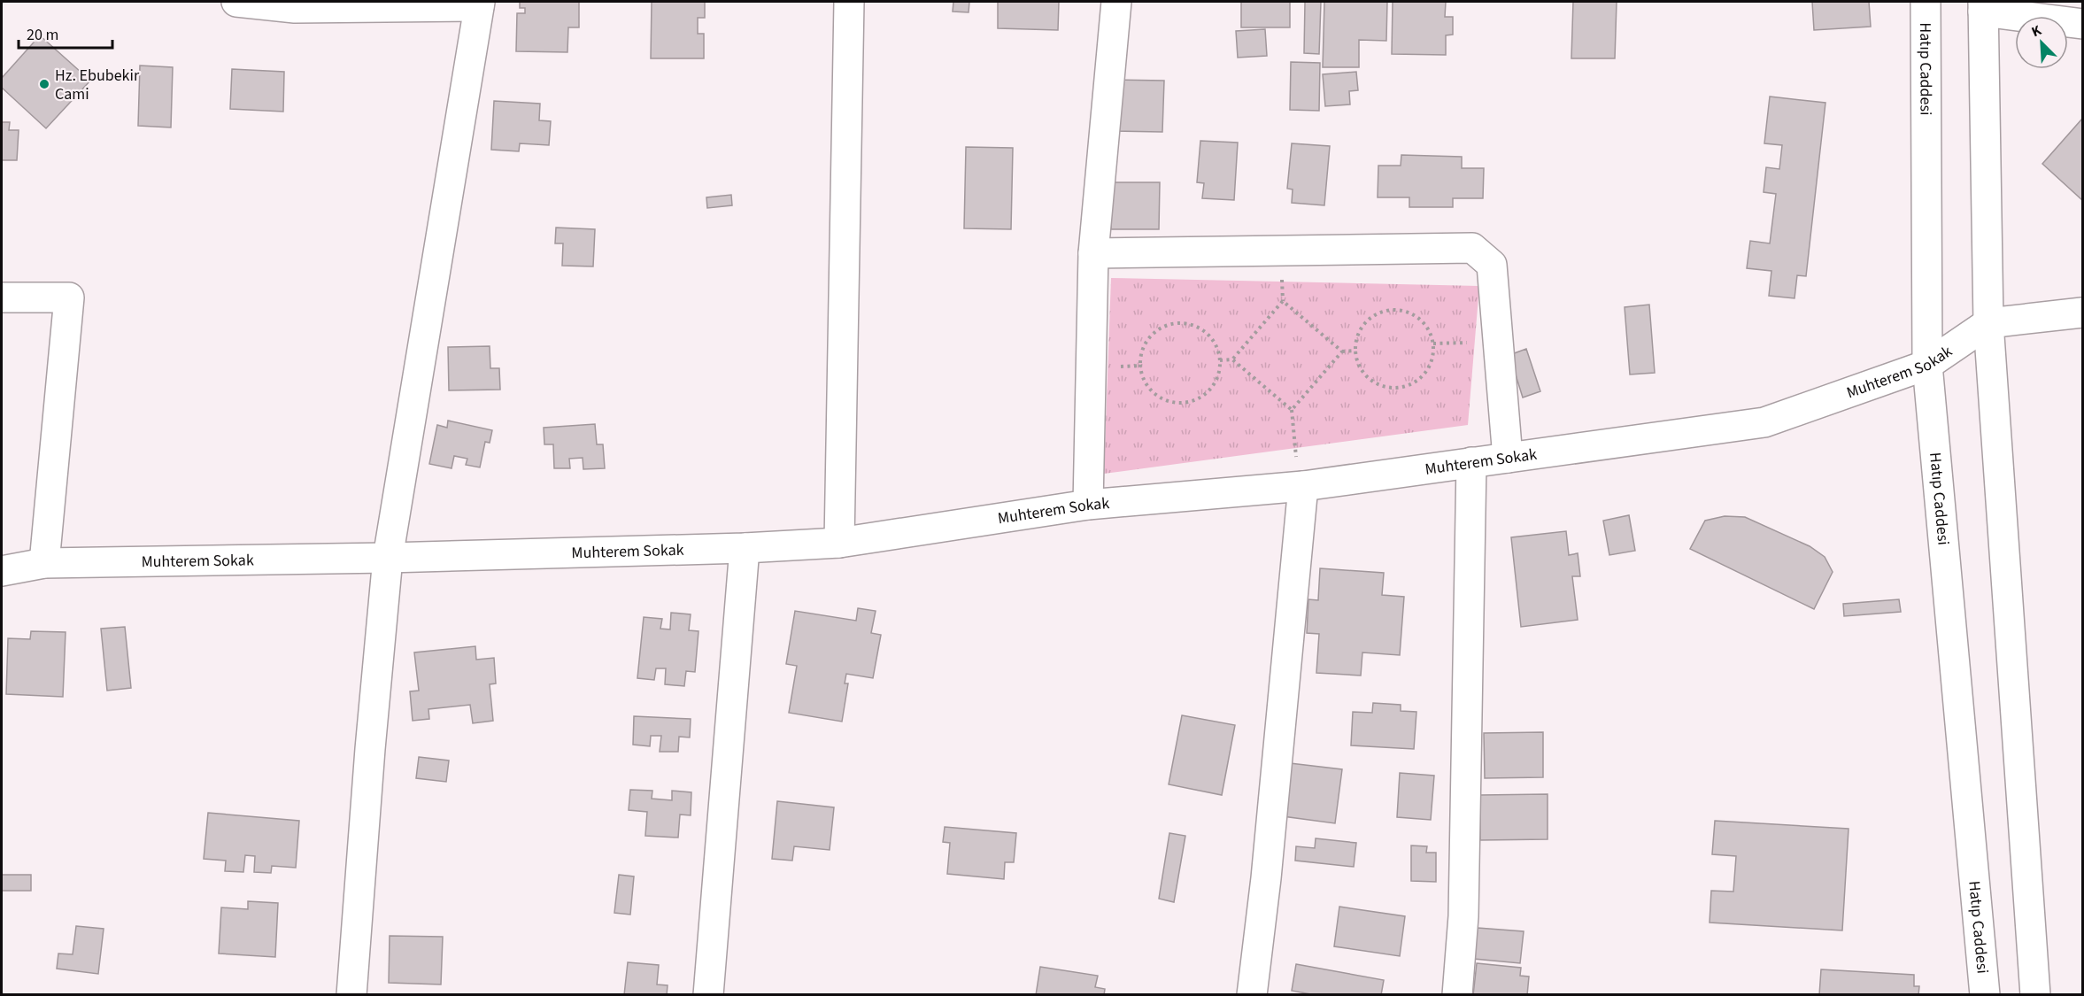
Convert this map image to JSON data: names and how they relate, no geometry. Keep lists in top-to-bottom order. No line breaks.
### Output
{"streets":{"street":["Hatıp Caddesi","Muhterem Sokak"]},"crossings":[["Hatıp Caddesi","Muhterem Sokak"]],"places":["Hz. Ebubekir Cami"],"scale_bar":"20 m","north":"top left"}
